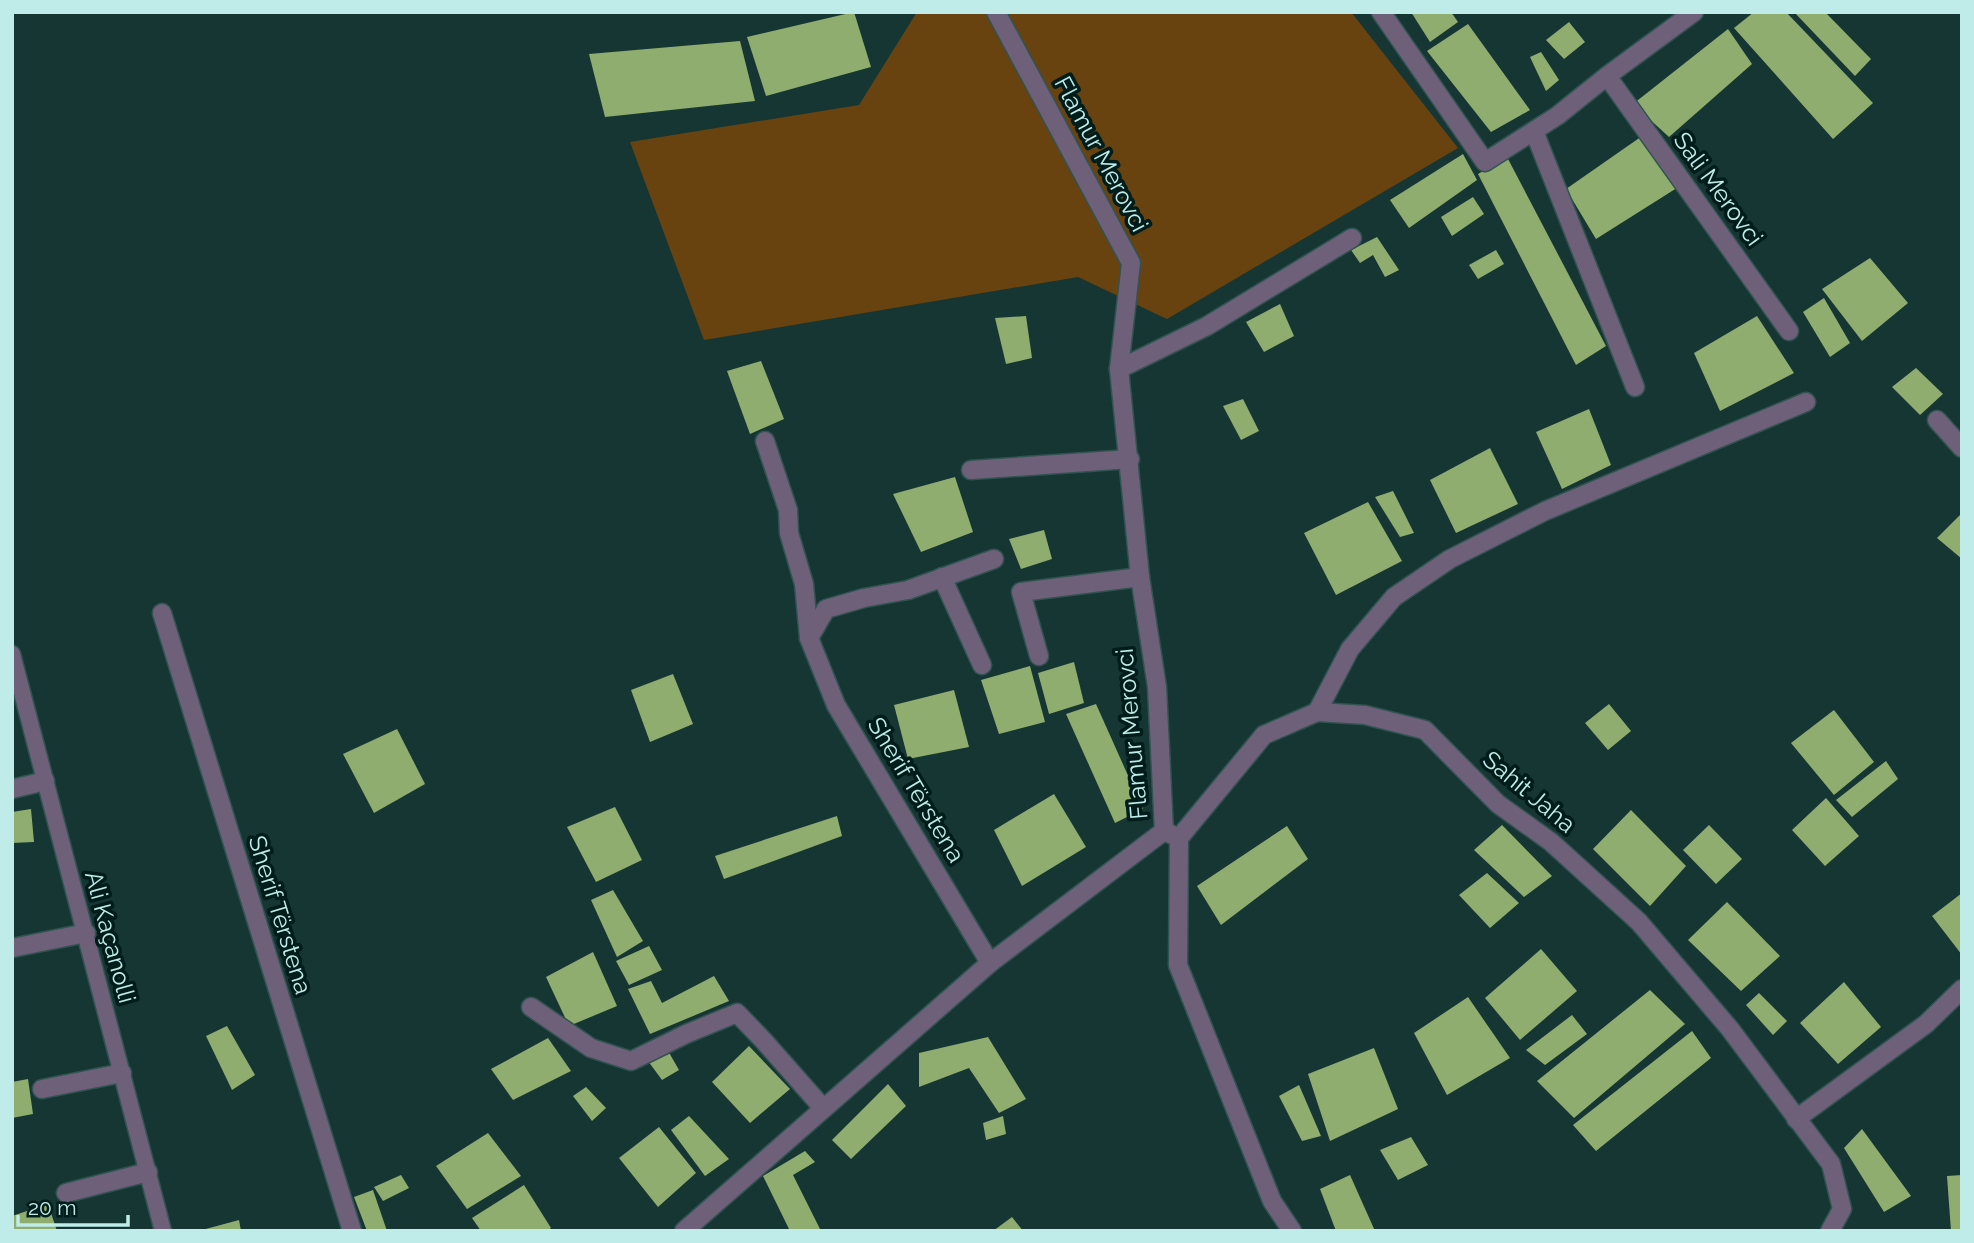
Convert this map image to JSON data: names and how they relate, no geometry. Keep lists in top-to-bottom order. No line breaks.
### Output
{"streets":{"street":["Flamur Merovci","Sali Merovci","Sherif Tërstena","Sahit Jaha"],"lane":["Ali Kaçanolli"]},"crossings":[["Flamur Merovci","Sahit Jaha"]],"scale_bar":"20 m"}
